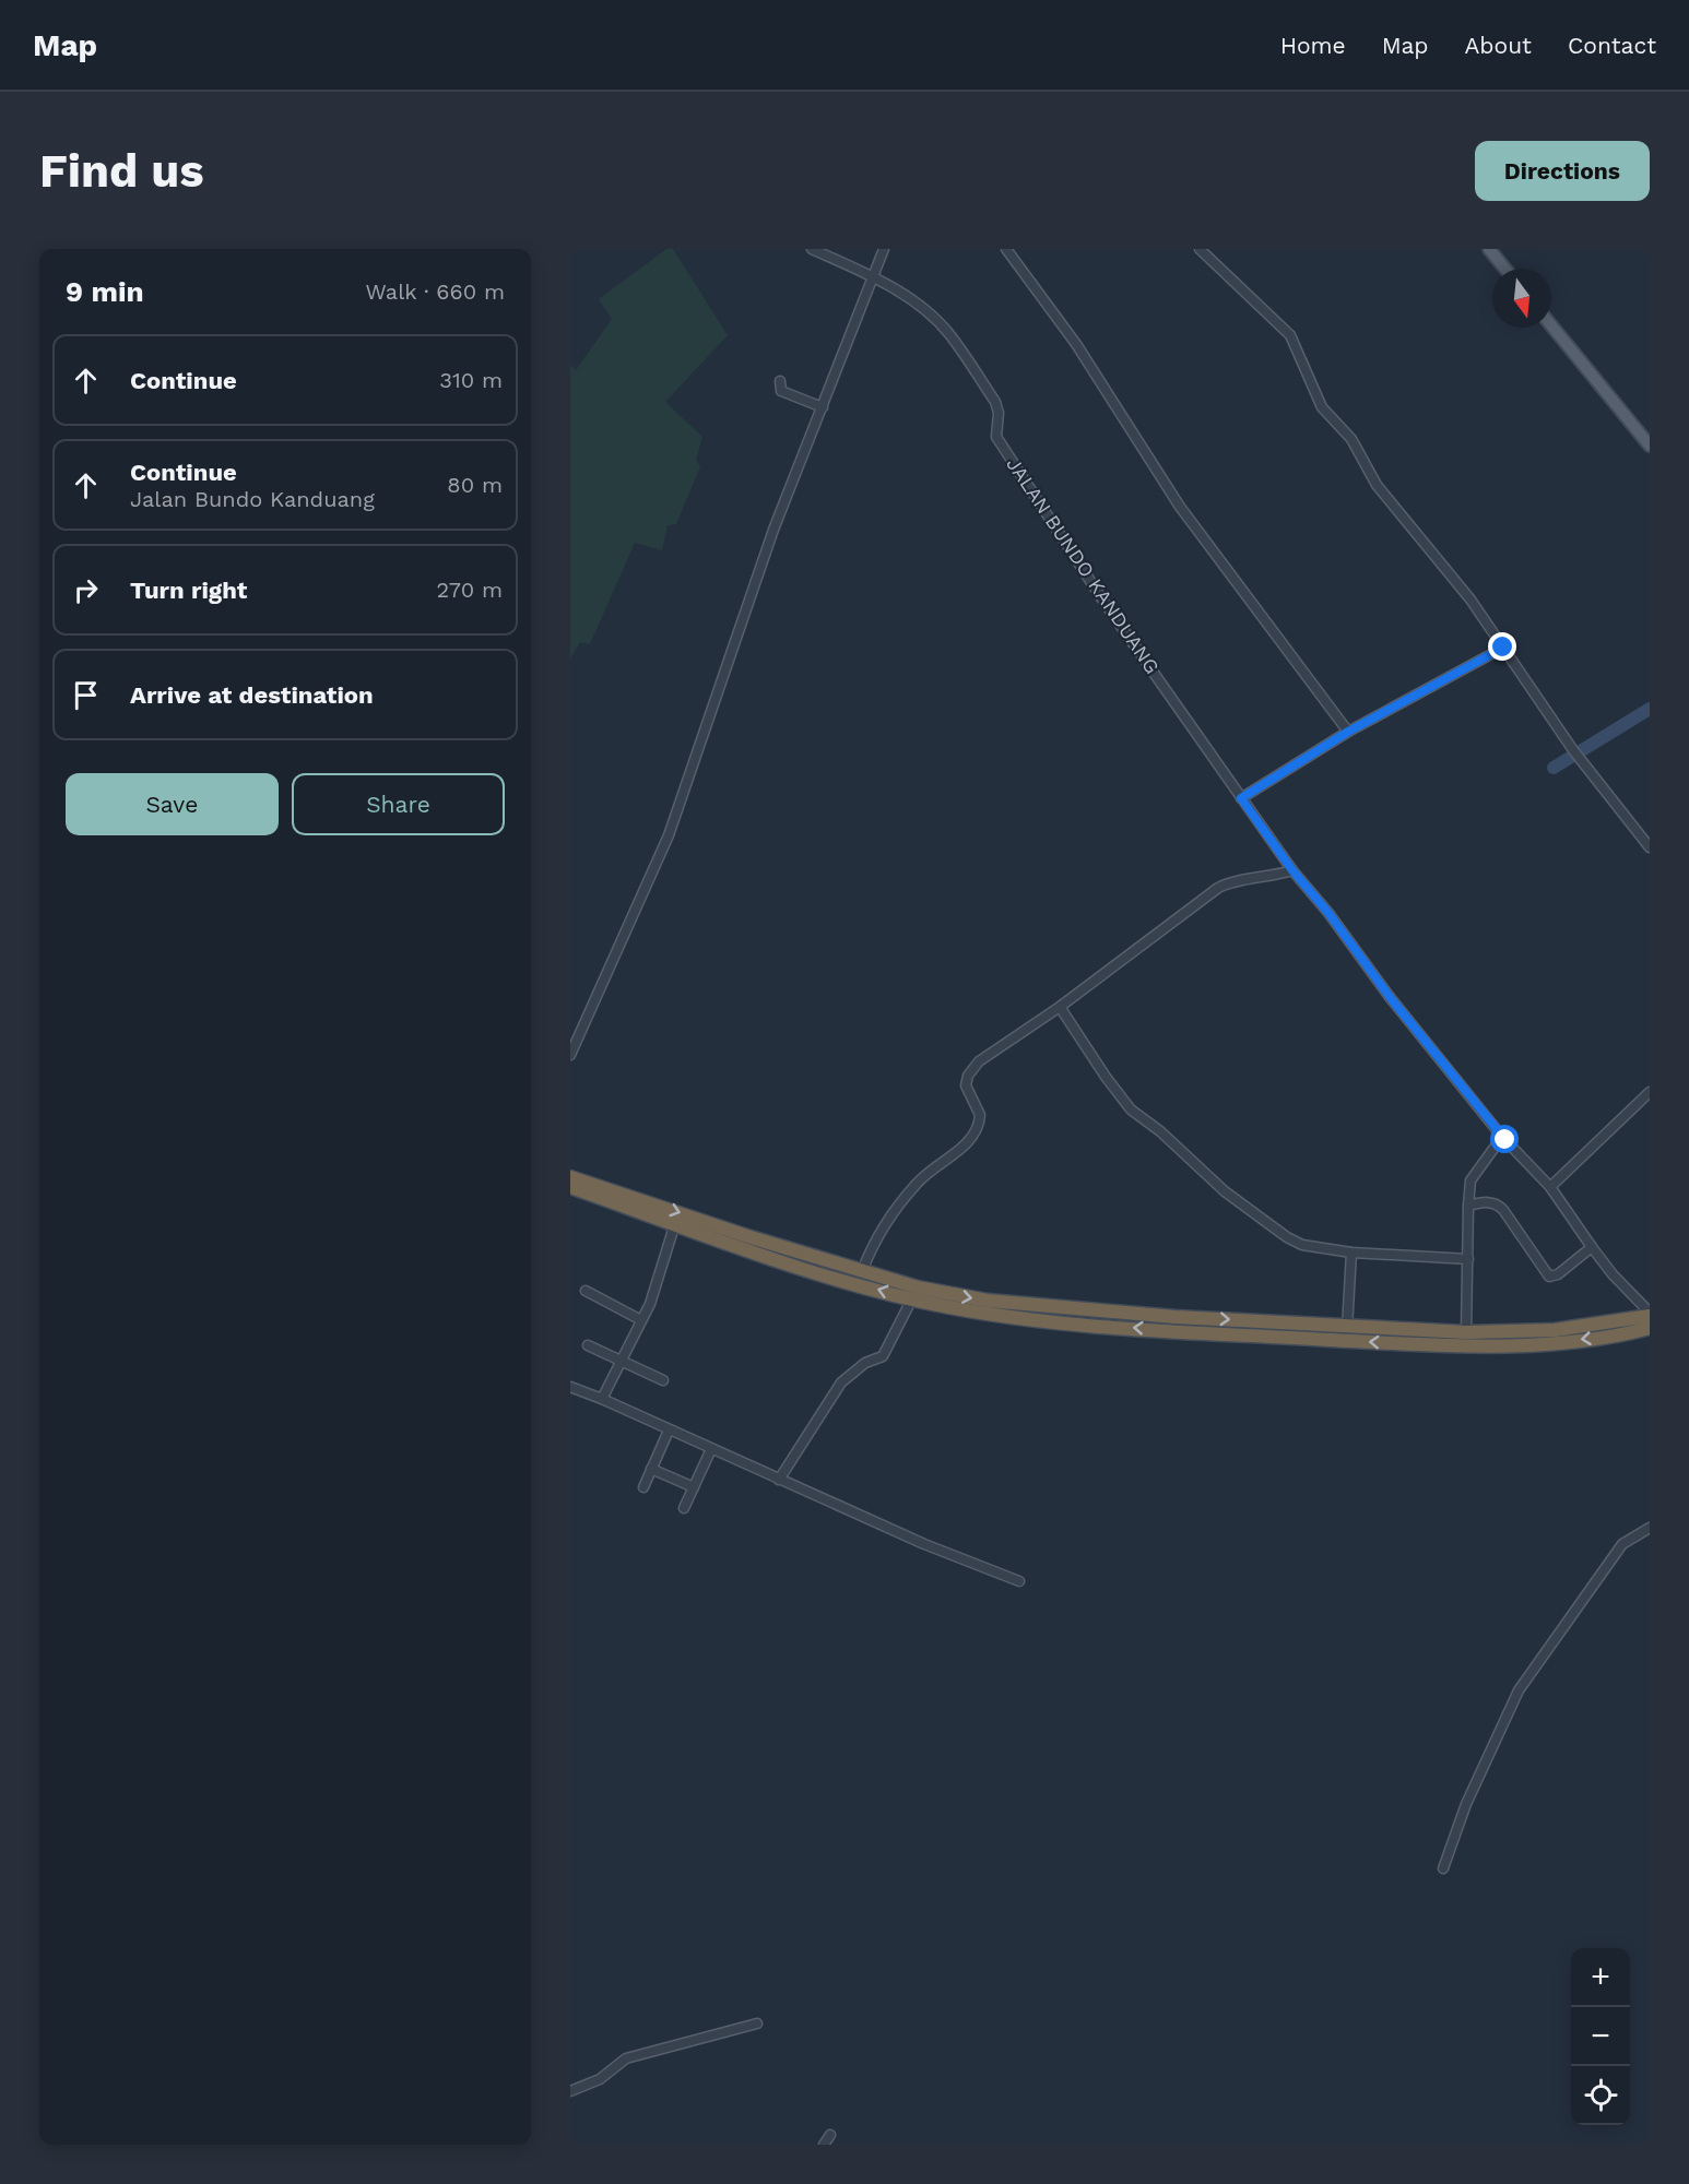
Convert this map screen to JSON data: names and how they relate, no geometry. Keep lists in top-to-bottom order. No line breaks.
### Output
{"streets":{"street":["JALAN BUNDO KANDUANG"]},"north":"bottom","page":{"header":"Map","nav":["Home","Map","About","Contact"],"buttons":["Directions",["Save","Share"]],"title":"Find us","heading":["9 min","Walk · 660 m"],"list":[["Continue","310 m"],["Continue","Jalan Bundo Kanduang","80 m"],["Turn right","270 m"],"Arrive at destination"],"map_buttons":["+","−"]}}
